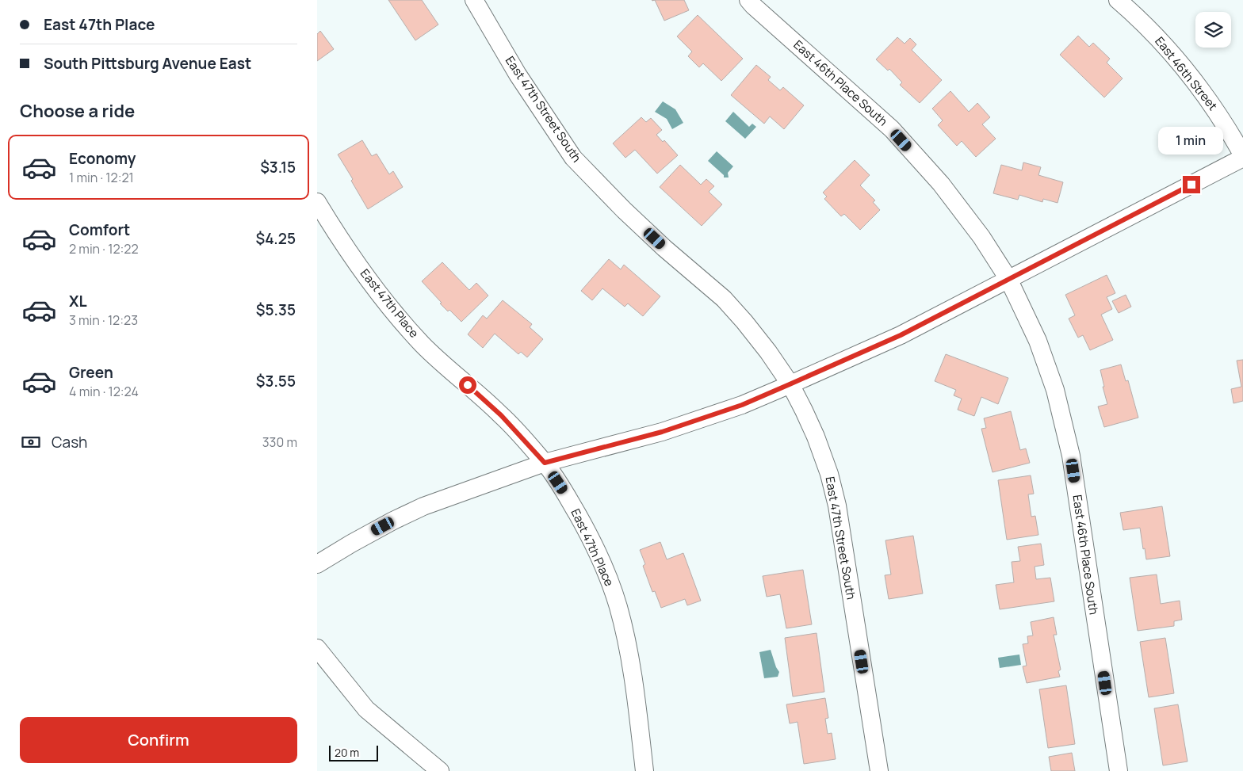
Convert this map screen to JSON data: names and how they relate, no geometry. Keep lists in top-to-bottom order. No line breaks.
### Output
{"streets":{"street":["East 46th Street","East 46th Place South","East 47th Street South","East 47th Place"]},"scale_bar":"20 m","page":{"banner":["East 47th Place","South Pittsburg Avenue East"],"heading":"Choose a ride","bubble":"1 min","list":[{"name":"Economy","note":"1 min · 12:21","value":"$3.15"},{"name":"Comfort","note":"2 min · 12:22","value":"$4.25"},{"name":"XL","note":"3 min · 12:23","value":"$5.35"},{"name":"Green","note":"4 min · 12:24","value":"$3.55"}],"pay":["Cash","330 m"],"buttons":"Confirm","scale":"20 m"}}
